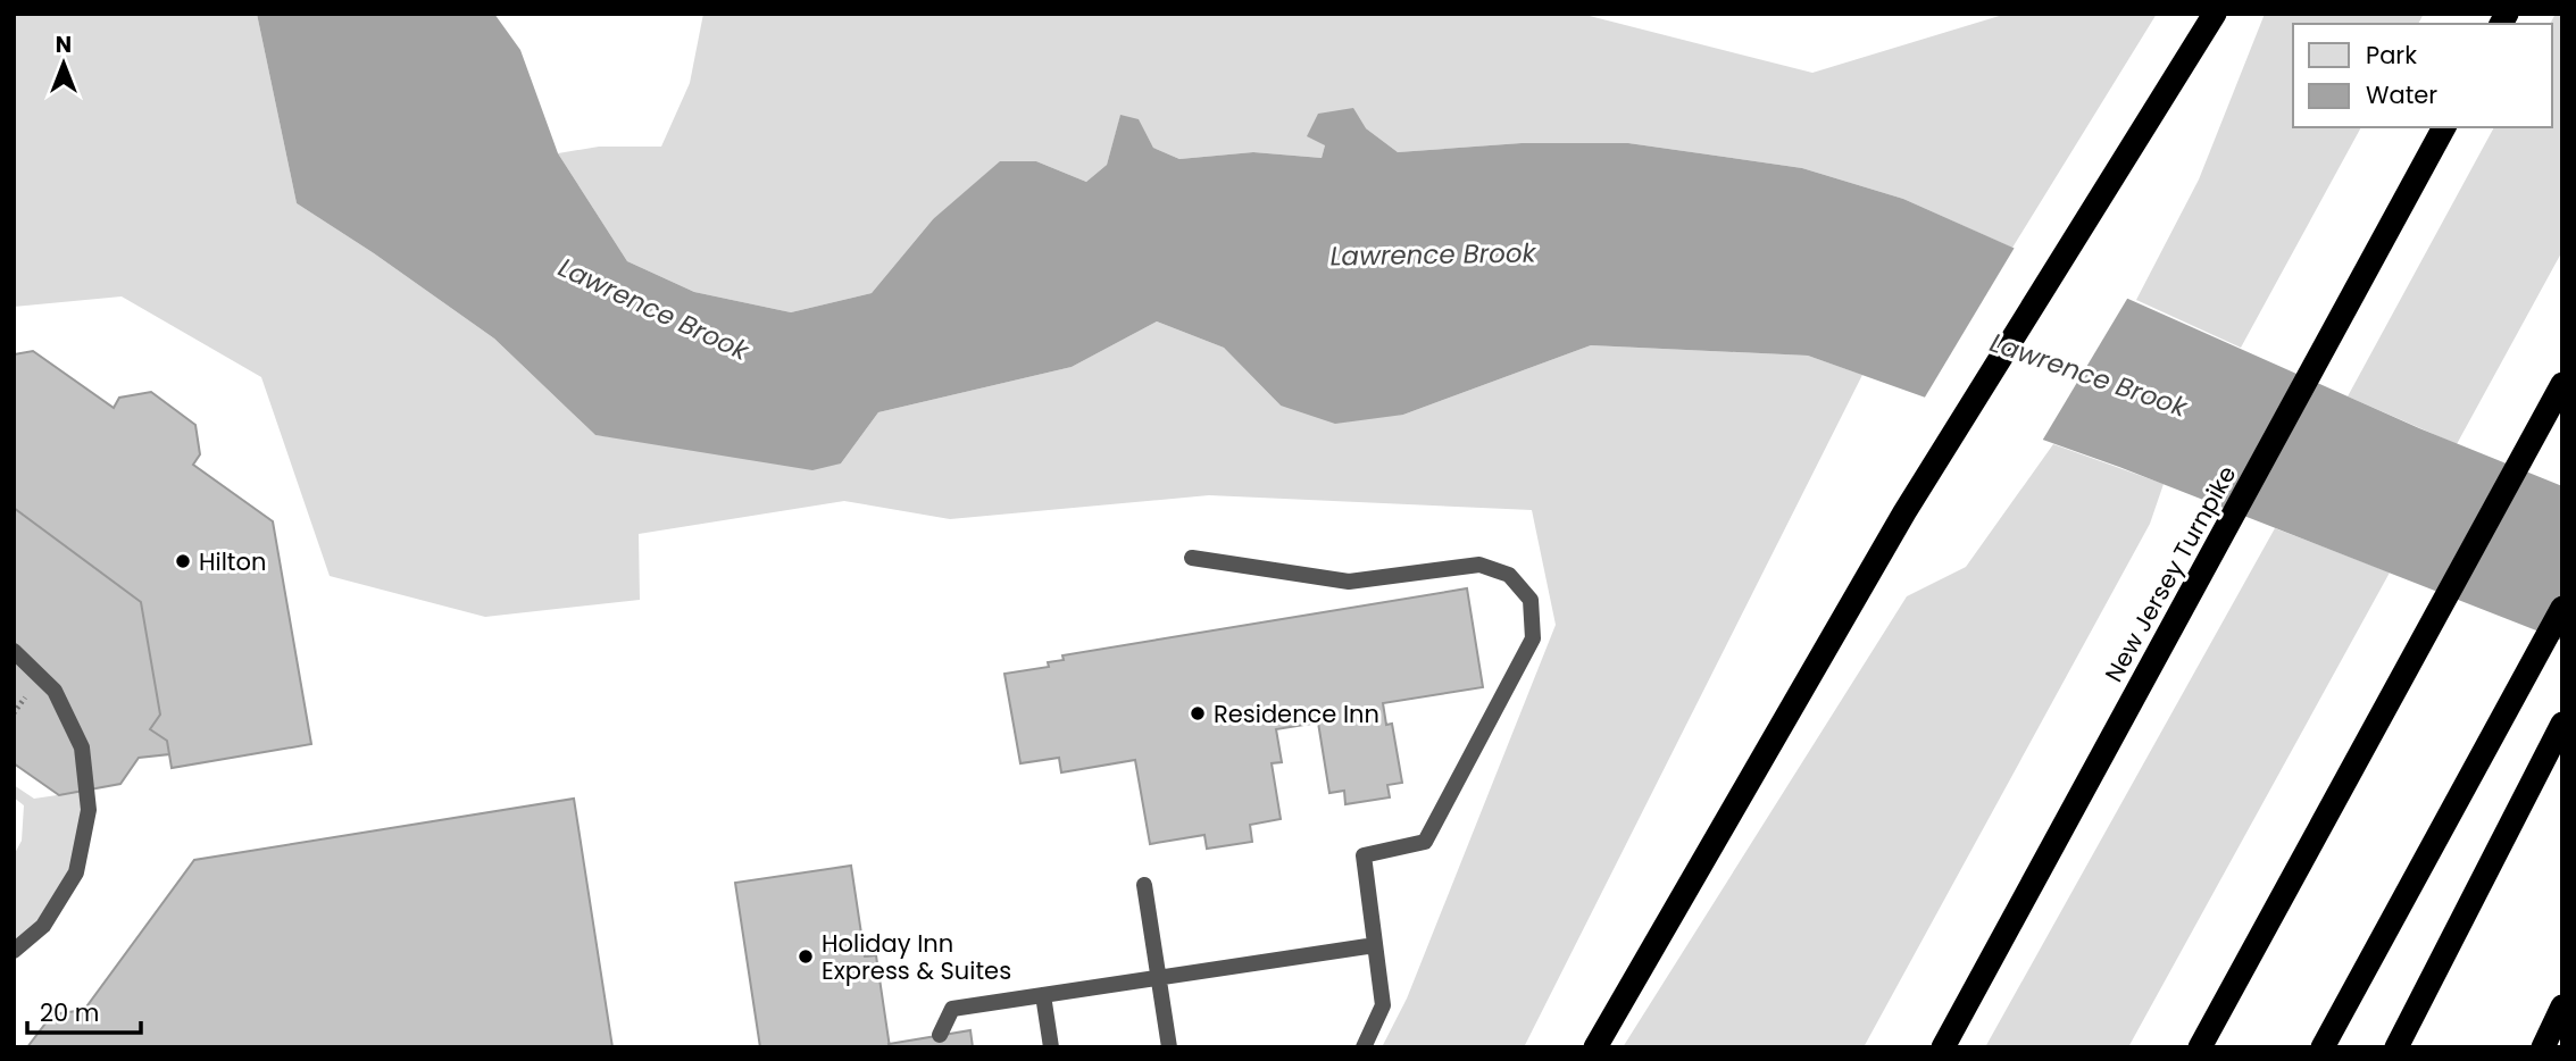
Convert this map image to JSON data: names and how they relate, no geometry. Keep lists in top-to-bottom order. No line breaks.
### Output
{"streets":{"highway":["New Jersey Turnpike"]},"water":["Lawrence Brook"],"places":["Hilton","Residence Inn","Holiday Inn Express & Suites"],"legend":["Park","Water"],"scale_bar":"20 m","north":"top"}
